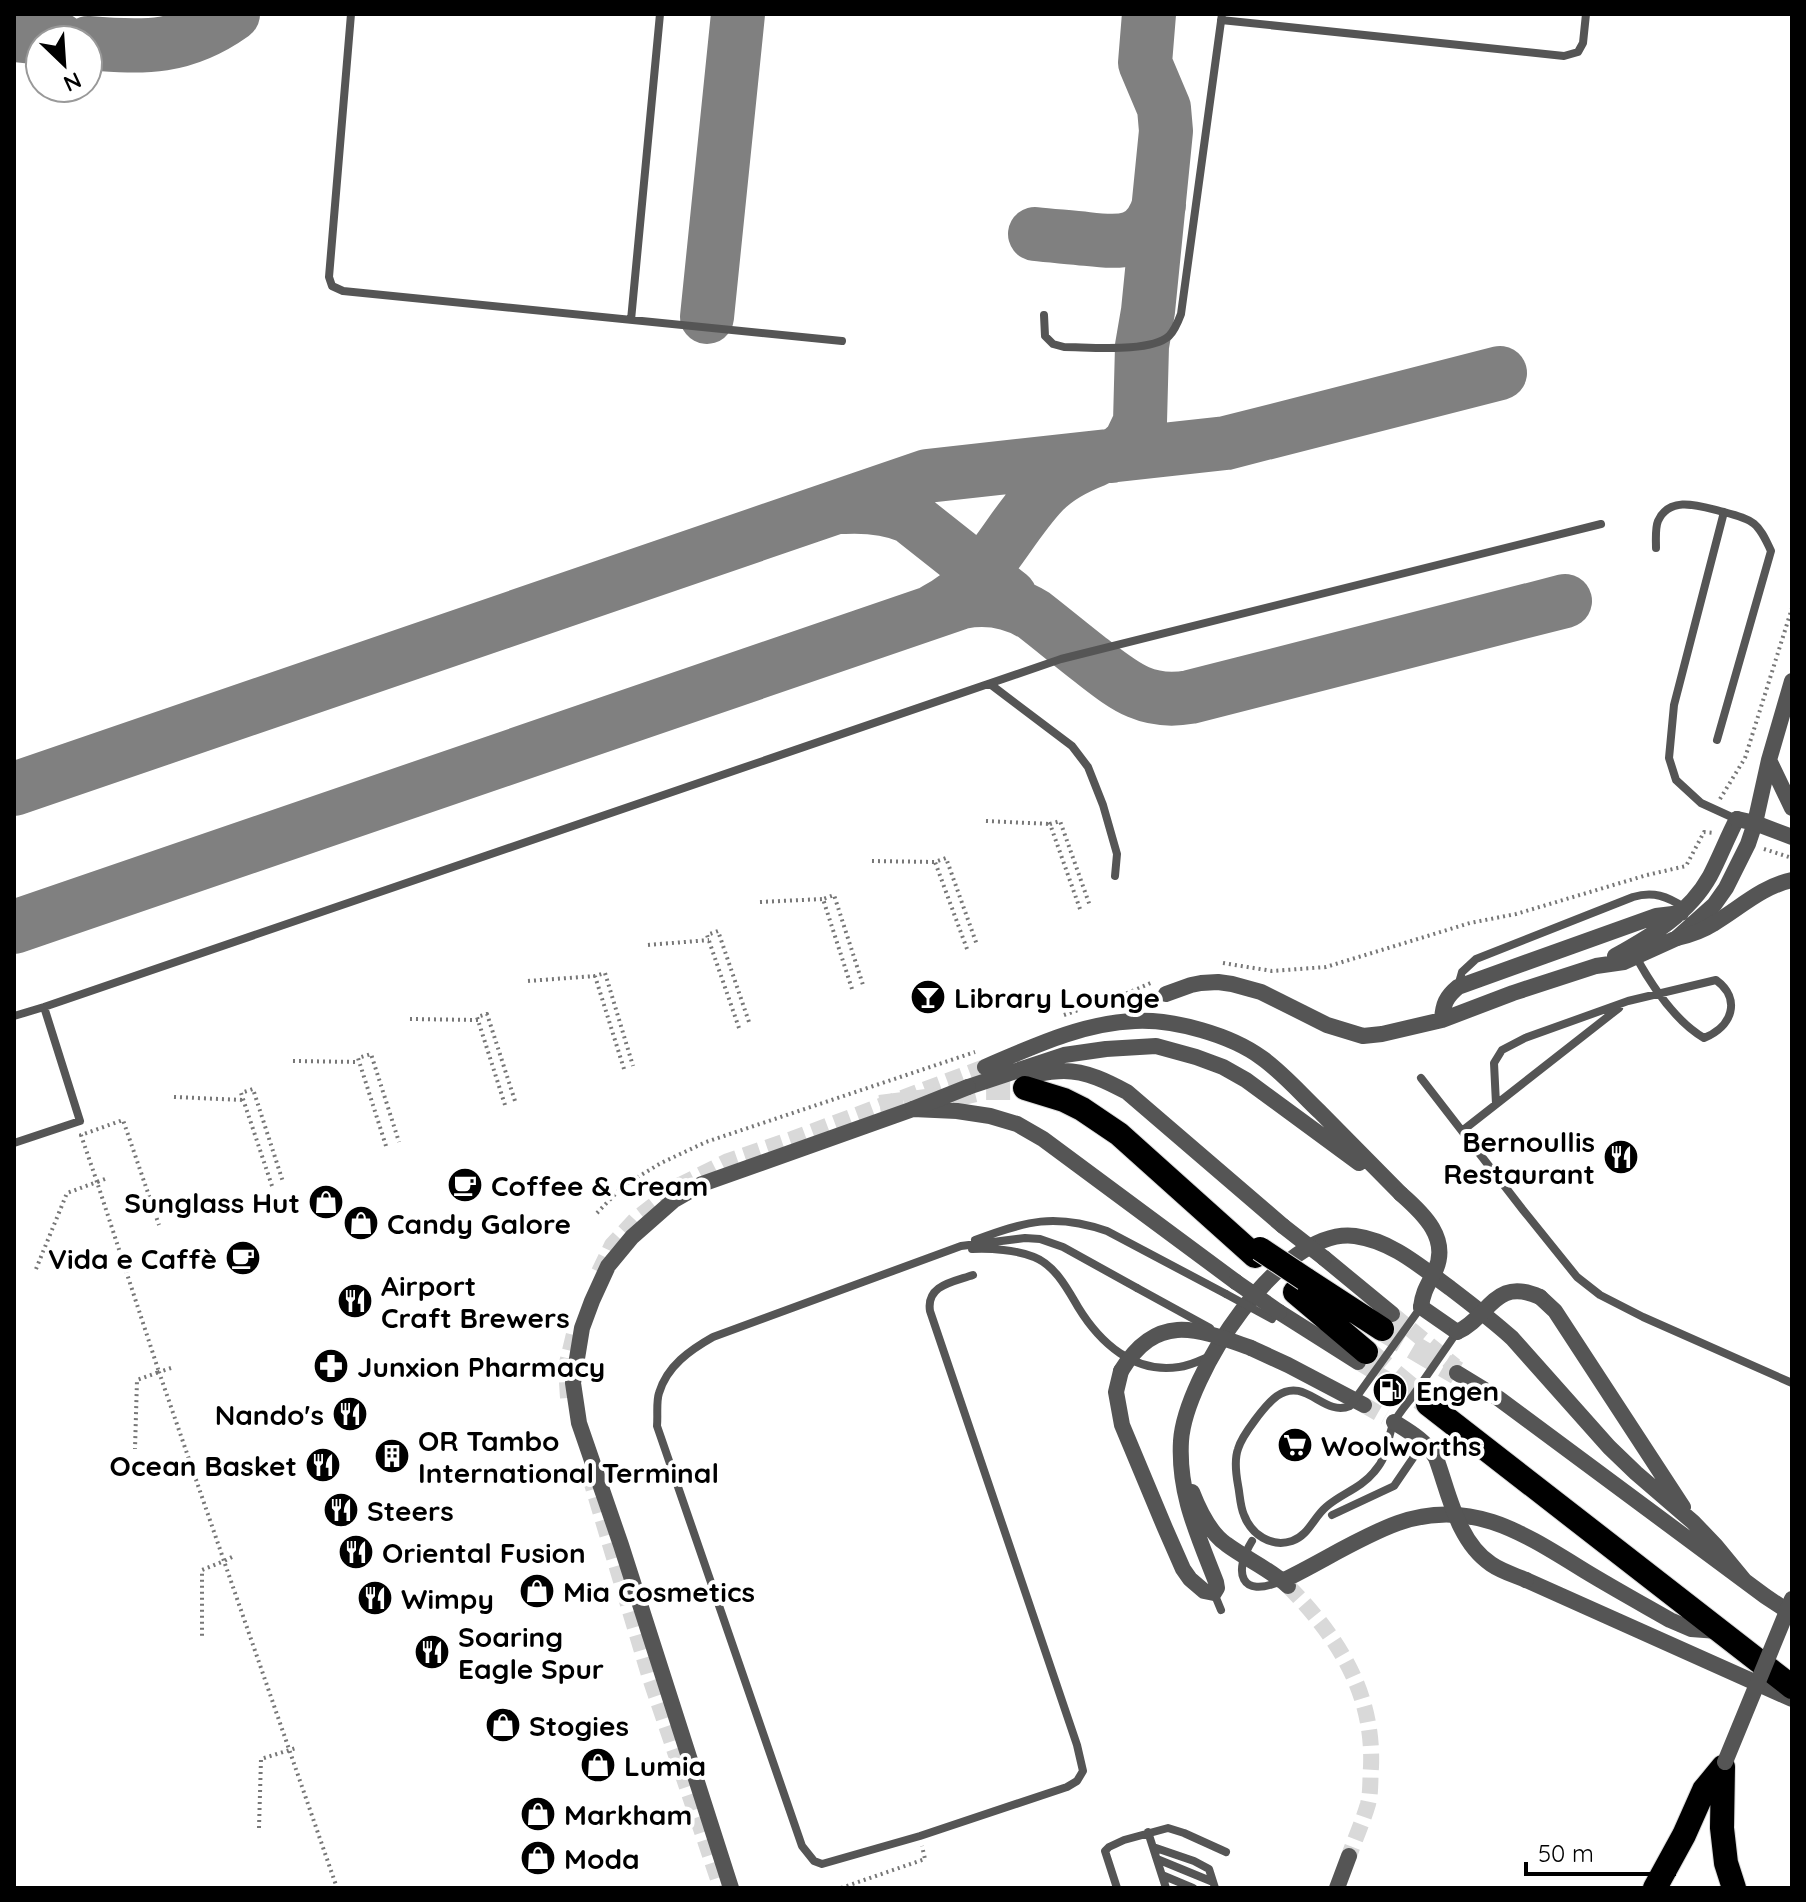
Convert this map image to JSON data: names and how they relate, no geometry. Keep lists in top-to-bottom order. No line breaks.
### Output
{"places":{"bar":["Library Lounge"],"restaurant":["Bernoullis Restaurant","Airport Craft Brewers","Nando's","Ocean Basket","Steers","Oriental Fusion","Wimpy","Soaring Eagle Spur"],"cafe":["Coffee & Cream","Vida e Caffè"],"shop":["Sunglass Hut","Candy Galore","Mia Cosmetics","Stogies","Lumia","Markham","Moda"],"pharmacy":["Junxion Pharmacy"],"fuel station":["Engen"],"supermarket":["Woolworths"],"building":["OR Tambo International Terminal"]},"scale_bar":"50 m","north":"bottom right"}
